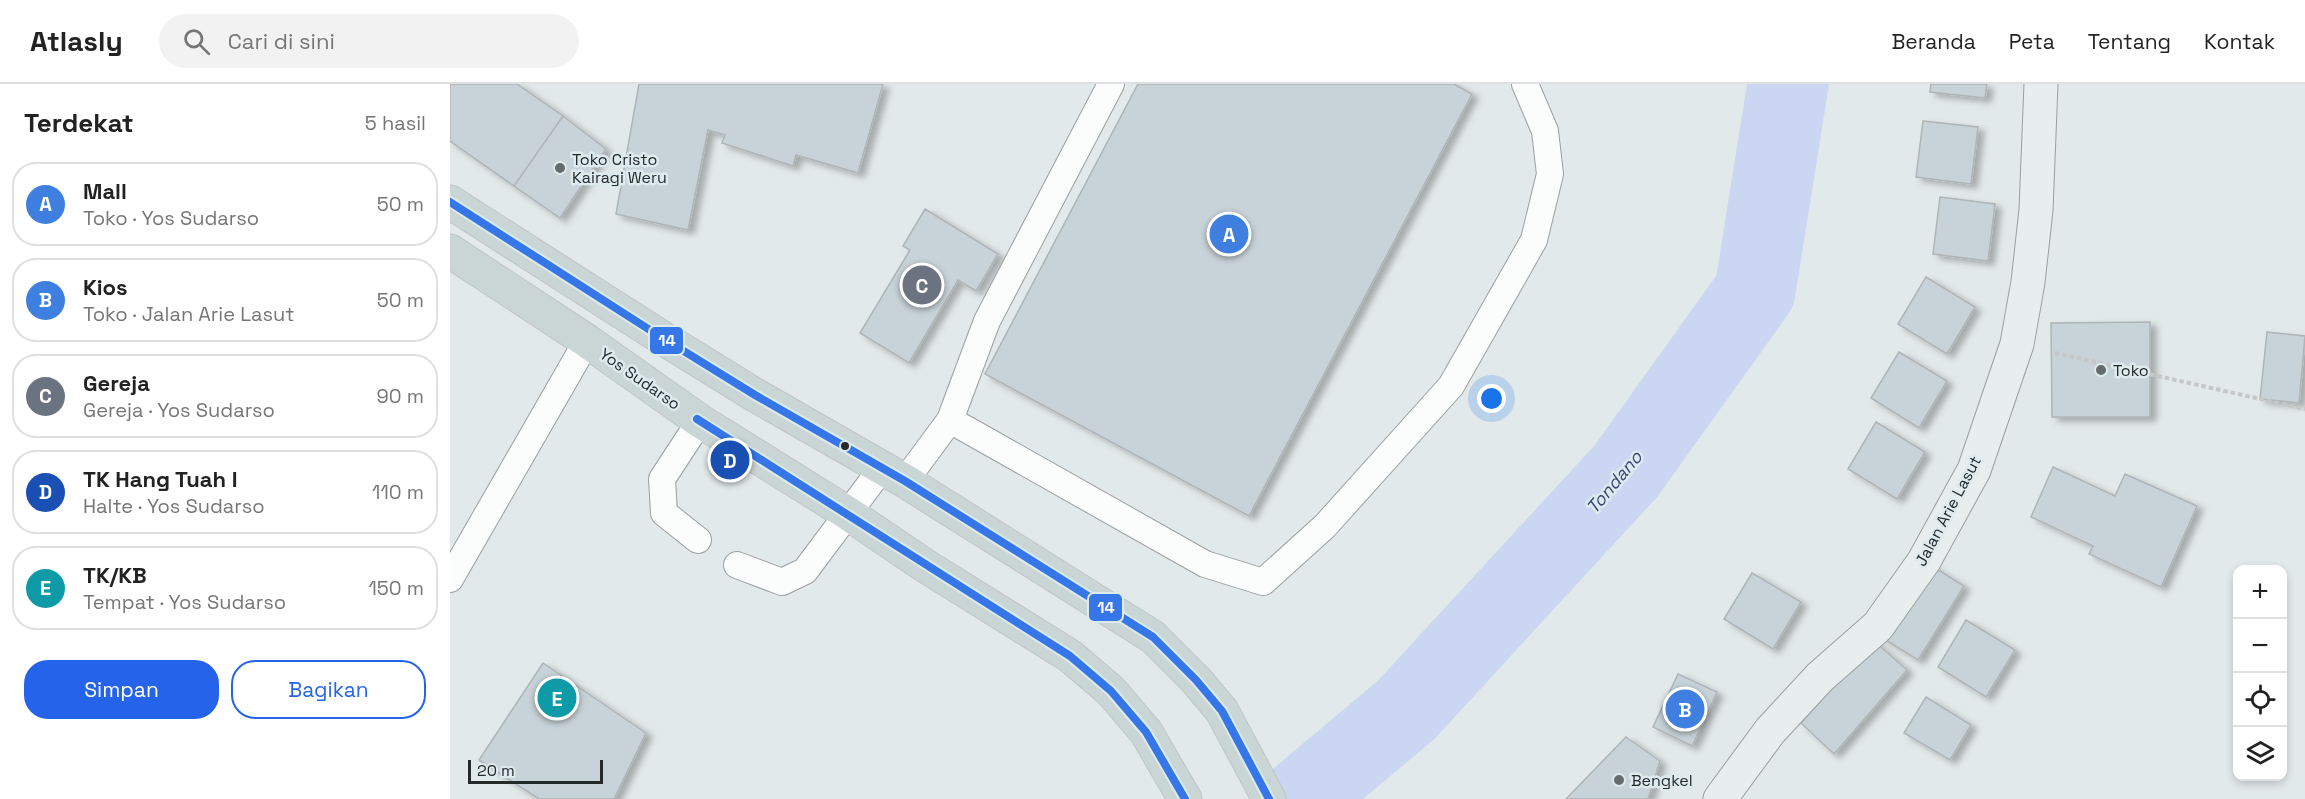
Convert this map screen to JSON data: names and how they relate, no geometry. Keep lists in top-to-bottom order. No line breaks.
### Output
{"streets":{"highway":["Yos Sudarso"],"main road":["Jalan Arie Lasut"]},"water":["Tondano"],"places":["Toko Cristo Kairagi Weru","Toko","Bengkel"],"lines":["transit line 14"],"scale_bar":"20 m","page":{"header":"Atlasly","search":"Cari di sini","nav":["Beranda","Peta","Tentang","Kontak"],"heading":["Terdekat","5 hasil"],"list":[{"mark":"A","name":"Mall","note":"Toko · Yos Sudarso","value":"50 m"},{"mark":"B","name":"Kios","note":"Toko · Jalan Arie Lasut","value":"50 m"},{"mark":"C","name":"Gereja","note":"Gereja · Yos Sudarso","value":"90 m"},{"mark":"D","name":"TK Hang Tuah I","note":"Halte · Yos Sudarso","value":"110 m"},{"mark":"E","name":"TK/KB","note":"Tempat · Yos Sudarso","value":"150 m"}],"pins":["A","C","D","E","B"],"map_buttons":["+","−"],"buttons":["Simpan","Bagikan"],"scale":"20 m"}}
